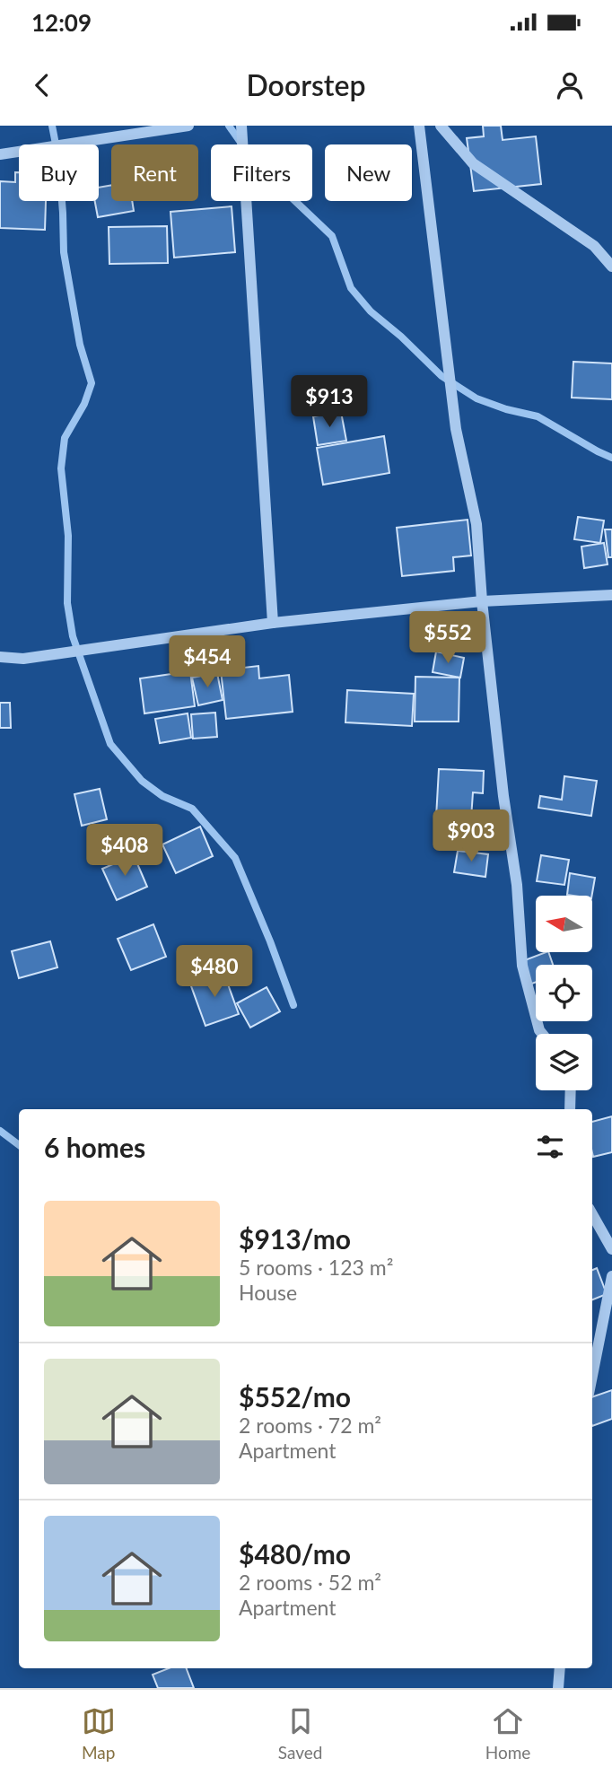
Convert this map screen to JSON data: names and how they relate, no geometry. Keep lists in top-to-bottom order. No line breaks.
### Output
{"north":"left","page":{"status":"12:09","header":"Doorstep","chip":["Buy","Rent","Filters","New"],"price":["$913","$552","$454","$903","$408","$480"],"heading":"6 homes","list":[{"name":"$913/mo","note":"5 rooms · 123 m² · House"},{"name":"$552/mo","note":"2 rooms · 72 m² · Apartment"},{"name":"$480/mo","note":"2 rooms · 52 m² · Apartment"}],"tabs":["Map","Saved","Home"]}}
